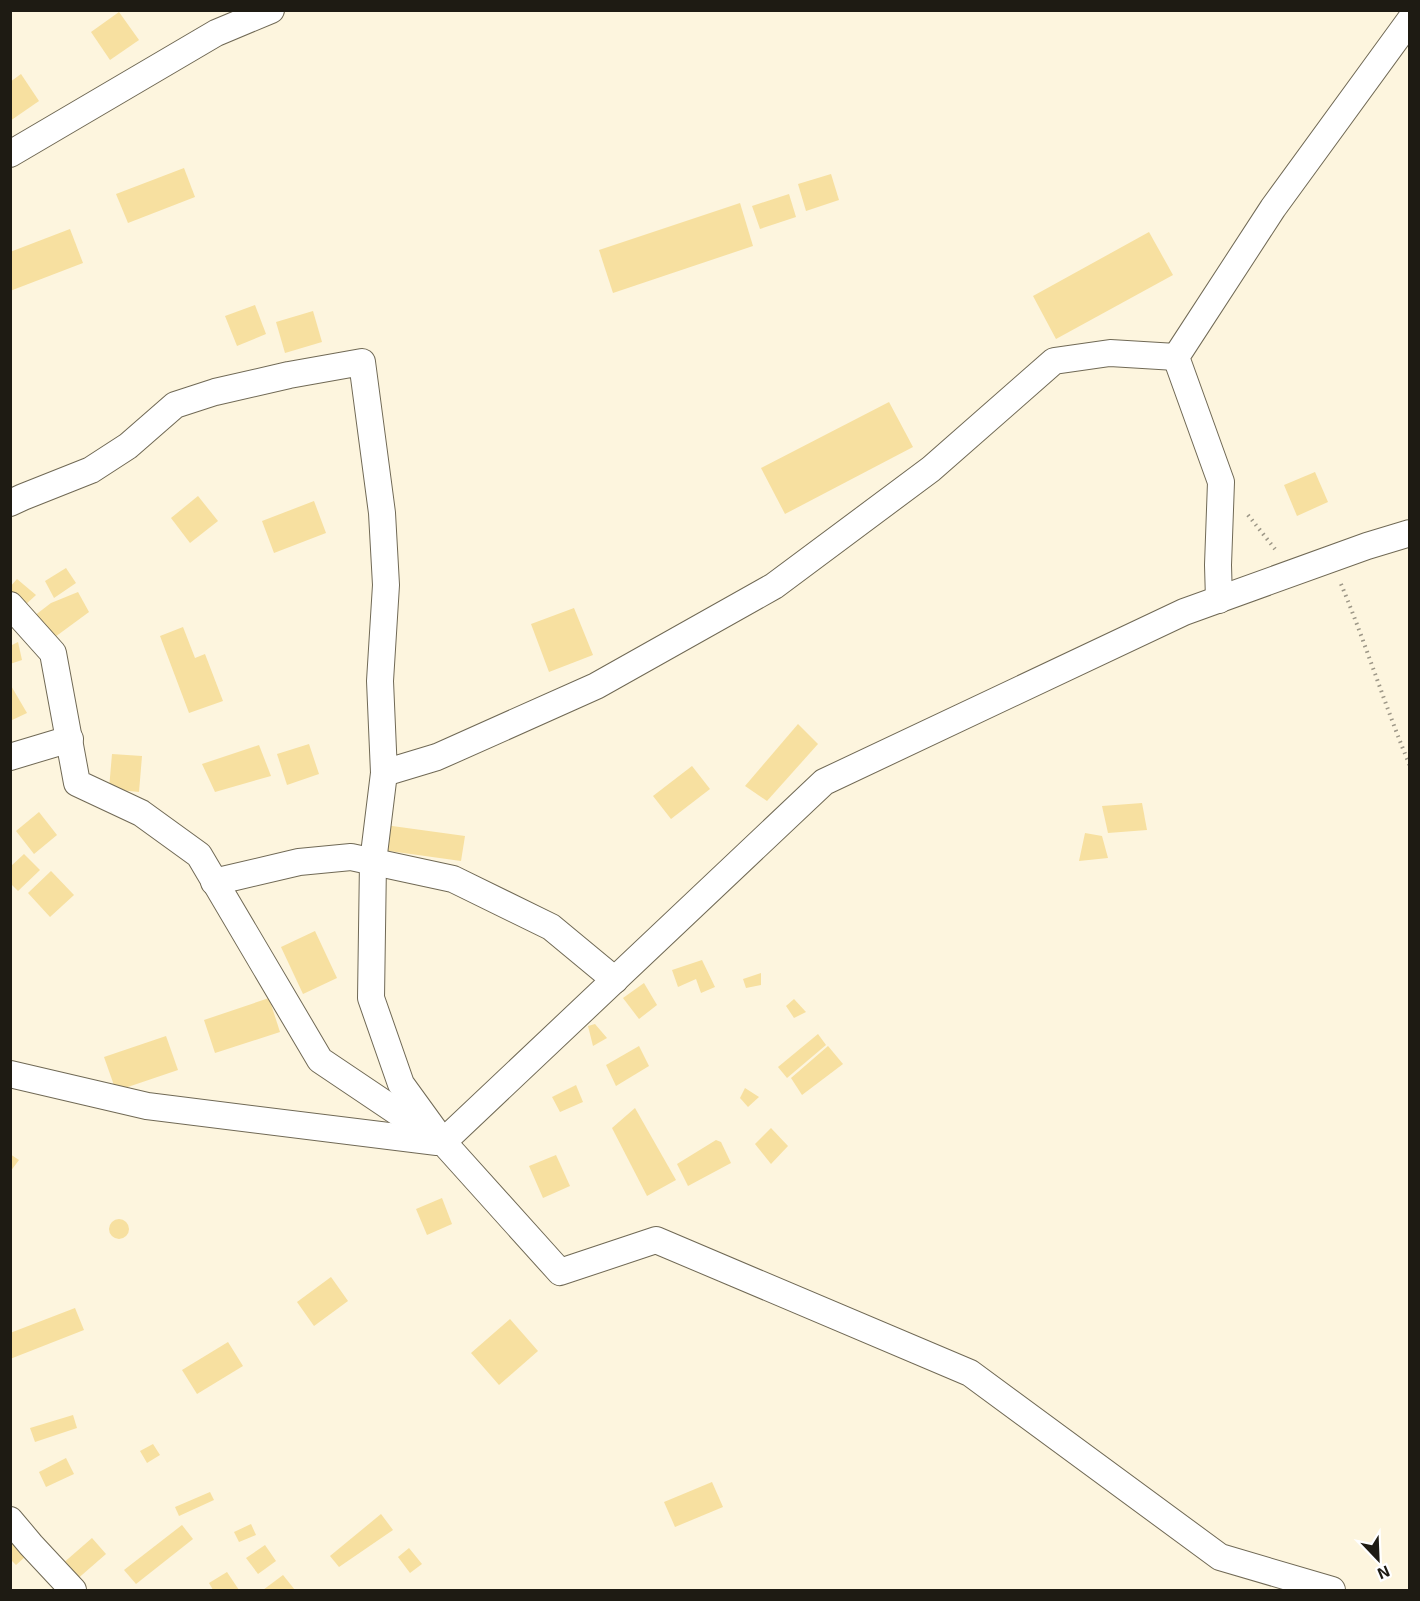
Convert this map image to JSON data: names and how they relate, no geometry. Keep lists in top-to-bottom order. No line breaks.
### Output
{"north":"bottom right"}
